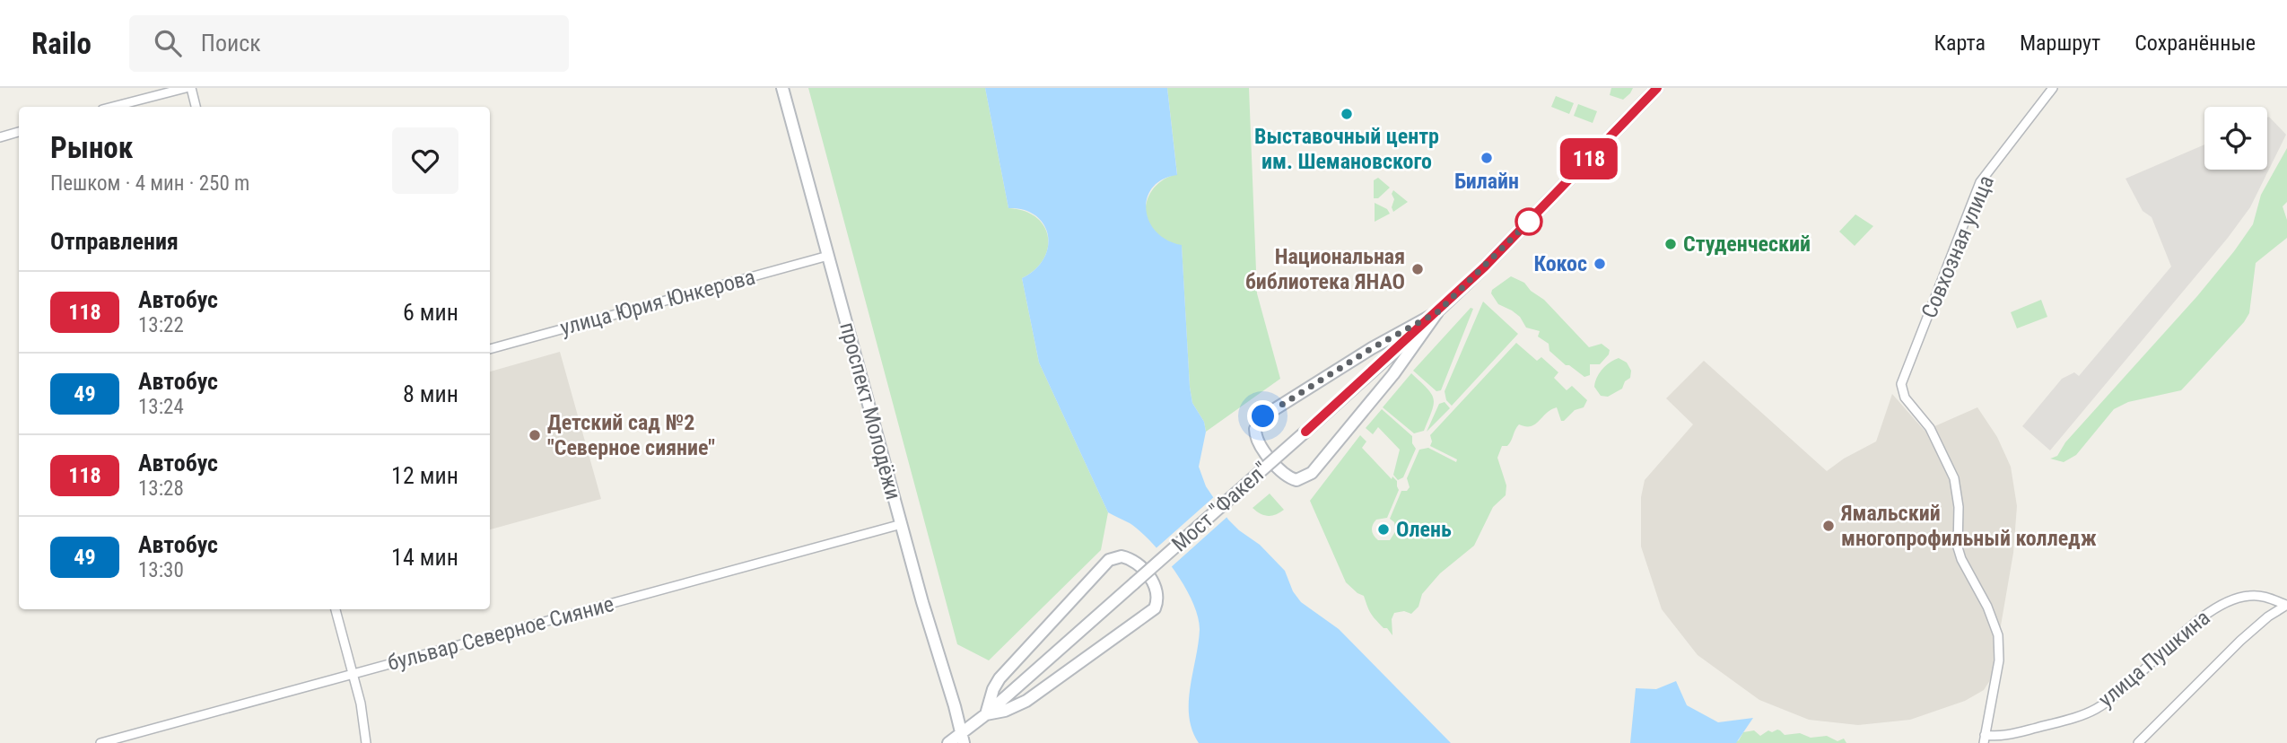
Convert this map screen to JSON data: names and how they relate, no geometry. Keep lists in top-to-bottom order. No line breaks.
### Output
{"streets":{"street":["Совхозная улица","улица Юрия Юнкерова","проспект Молодёжи","Мост \"Факел\"","бульвар Северное Сияние","улица Пушкина"]},"crossings":[["Совхозная улица","улица Пушкина"],["улица Юрия Юнкерова","проспект Молодёжи"],["проспект Молодёжи","Мост \"Факел\""],["проспект Молодёжи","бульвар Северное Сияние"]],"places":["Выставочный центр им. Шемановского","Билайн","Студенческий","Кокос","Национальная библиотека ЯНАО","Детский сад №2 \"Северное сияние\"","Ямальский многопрофильный колледж","Олень"],"lines":["bus line 118"],"page":{"header":"Railo","search":"Поиск","nav":["Карта","Маршрут","Сохранённые"],"on_map":"118","heading":[["Рынок","Пешком · 4 мин · 250 m"],"Отправления"],"list":[{"mark":"118","name":"Автобус","note":"13:22","value":"6 мин"},{"mark":"49","name":"Автобус","note":"13:24","value":"8 мин"},{"mark":"118","name":"Автобус","note":"13:28","value":"12 мин"},{"mark":"49","name":"Автобус","note":"13:30","value":"14 мин"}]}}
